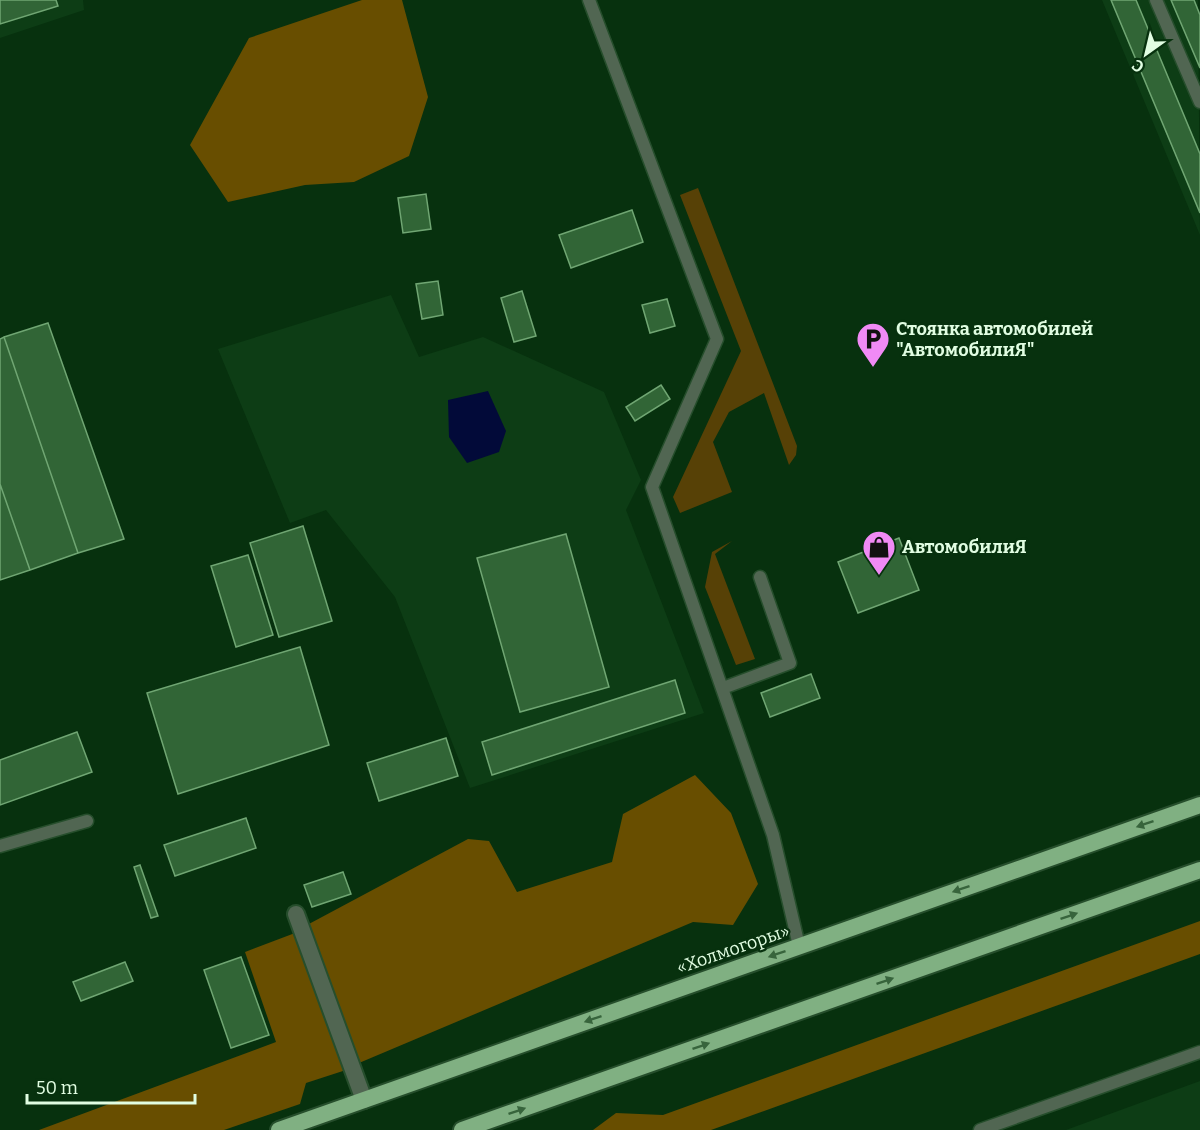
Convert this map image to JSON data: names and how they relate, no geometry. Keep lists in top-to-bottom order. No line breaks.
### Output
{"streets":{"highway":["«Холмогоры»"]},"places":{"parking":["Стоянка автомобилей \"АвтомобилиЯ\""],"shop":["АвтомобилиЯ"]},"scale_bar":"50 m","north":"bottom left"}
